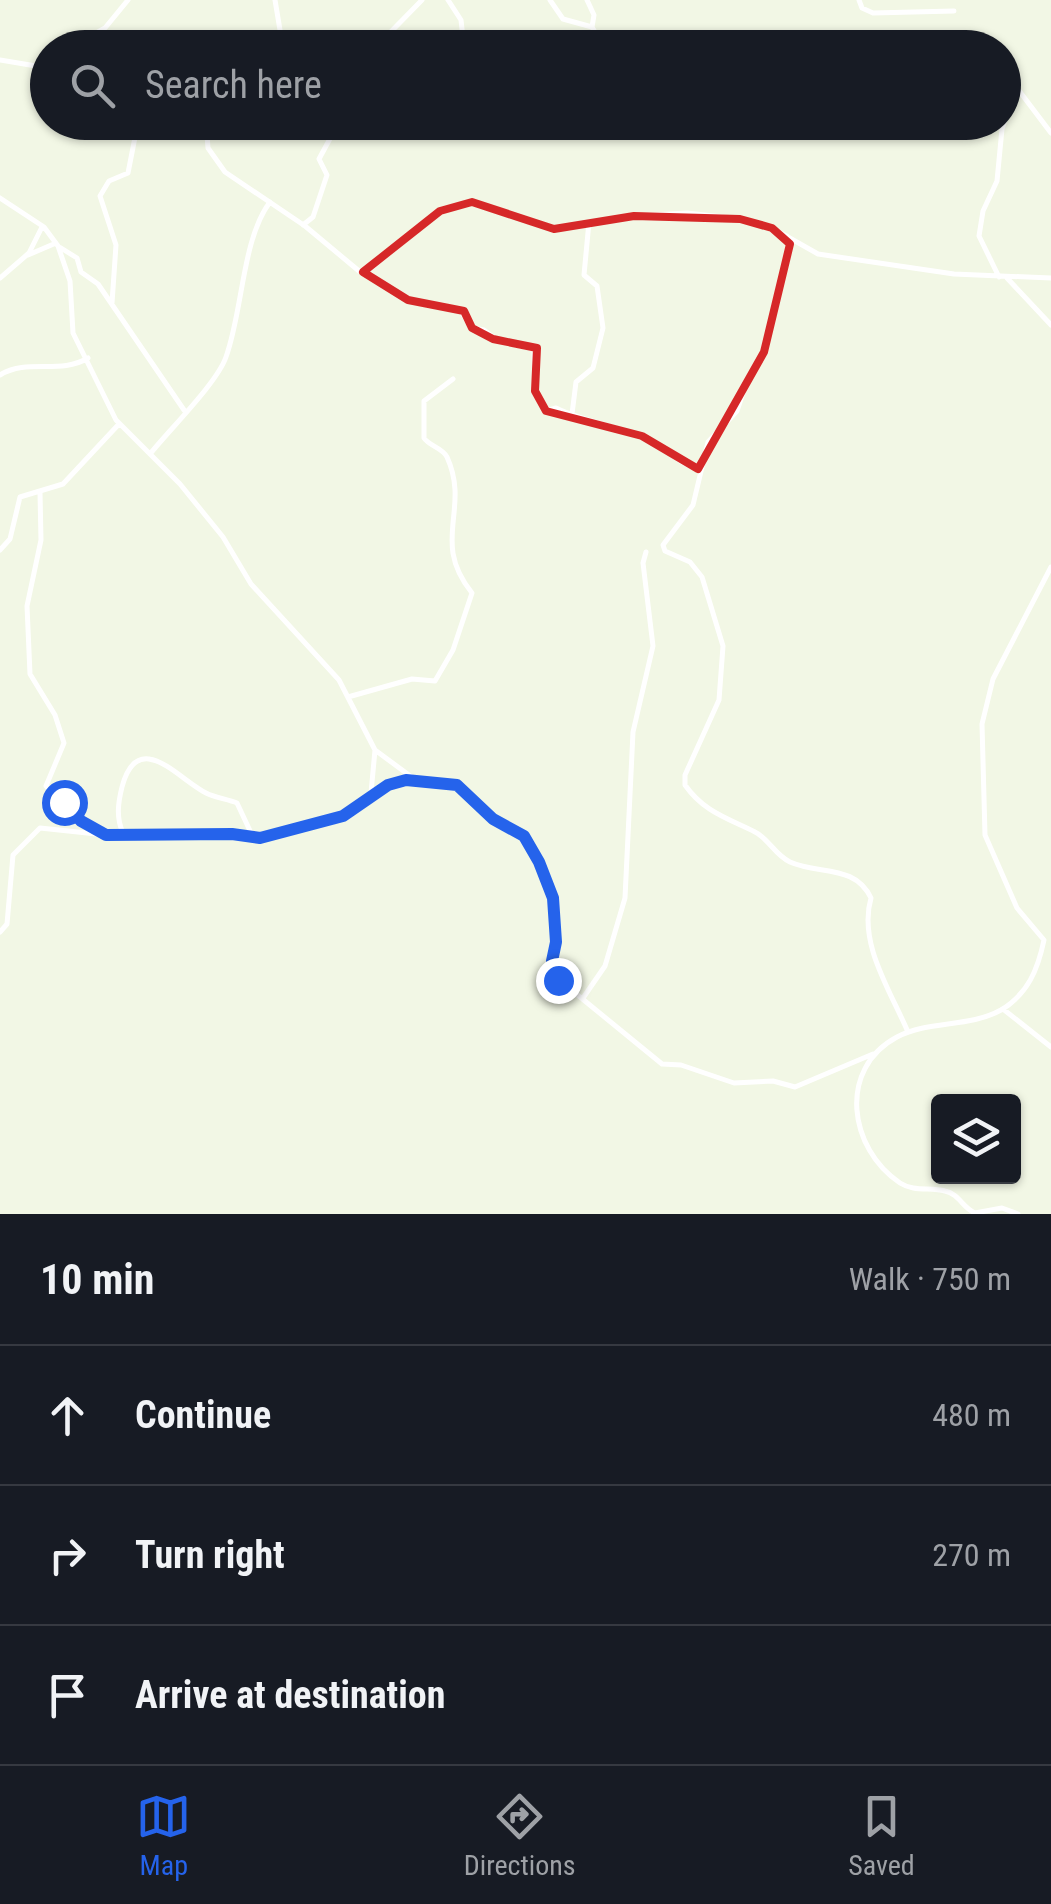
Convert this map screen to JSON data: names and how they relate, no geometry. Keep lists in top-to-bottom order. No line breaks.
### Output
{"page":{"search":"Search here","heading":["10 min","Walk · 750 m"],"list":[["Continue","480 m"],["Turn right","270 m"],"Arrive at destination"],"nav":["Map","Directions","Saved"]}}
